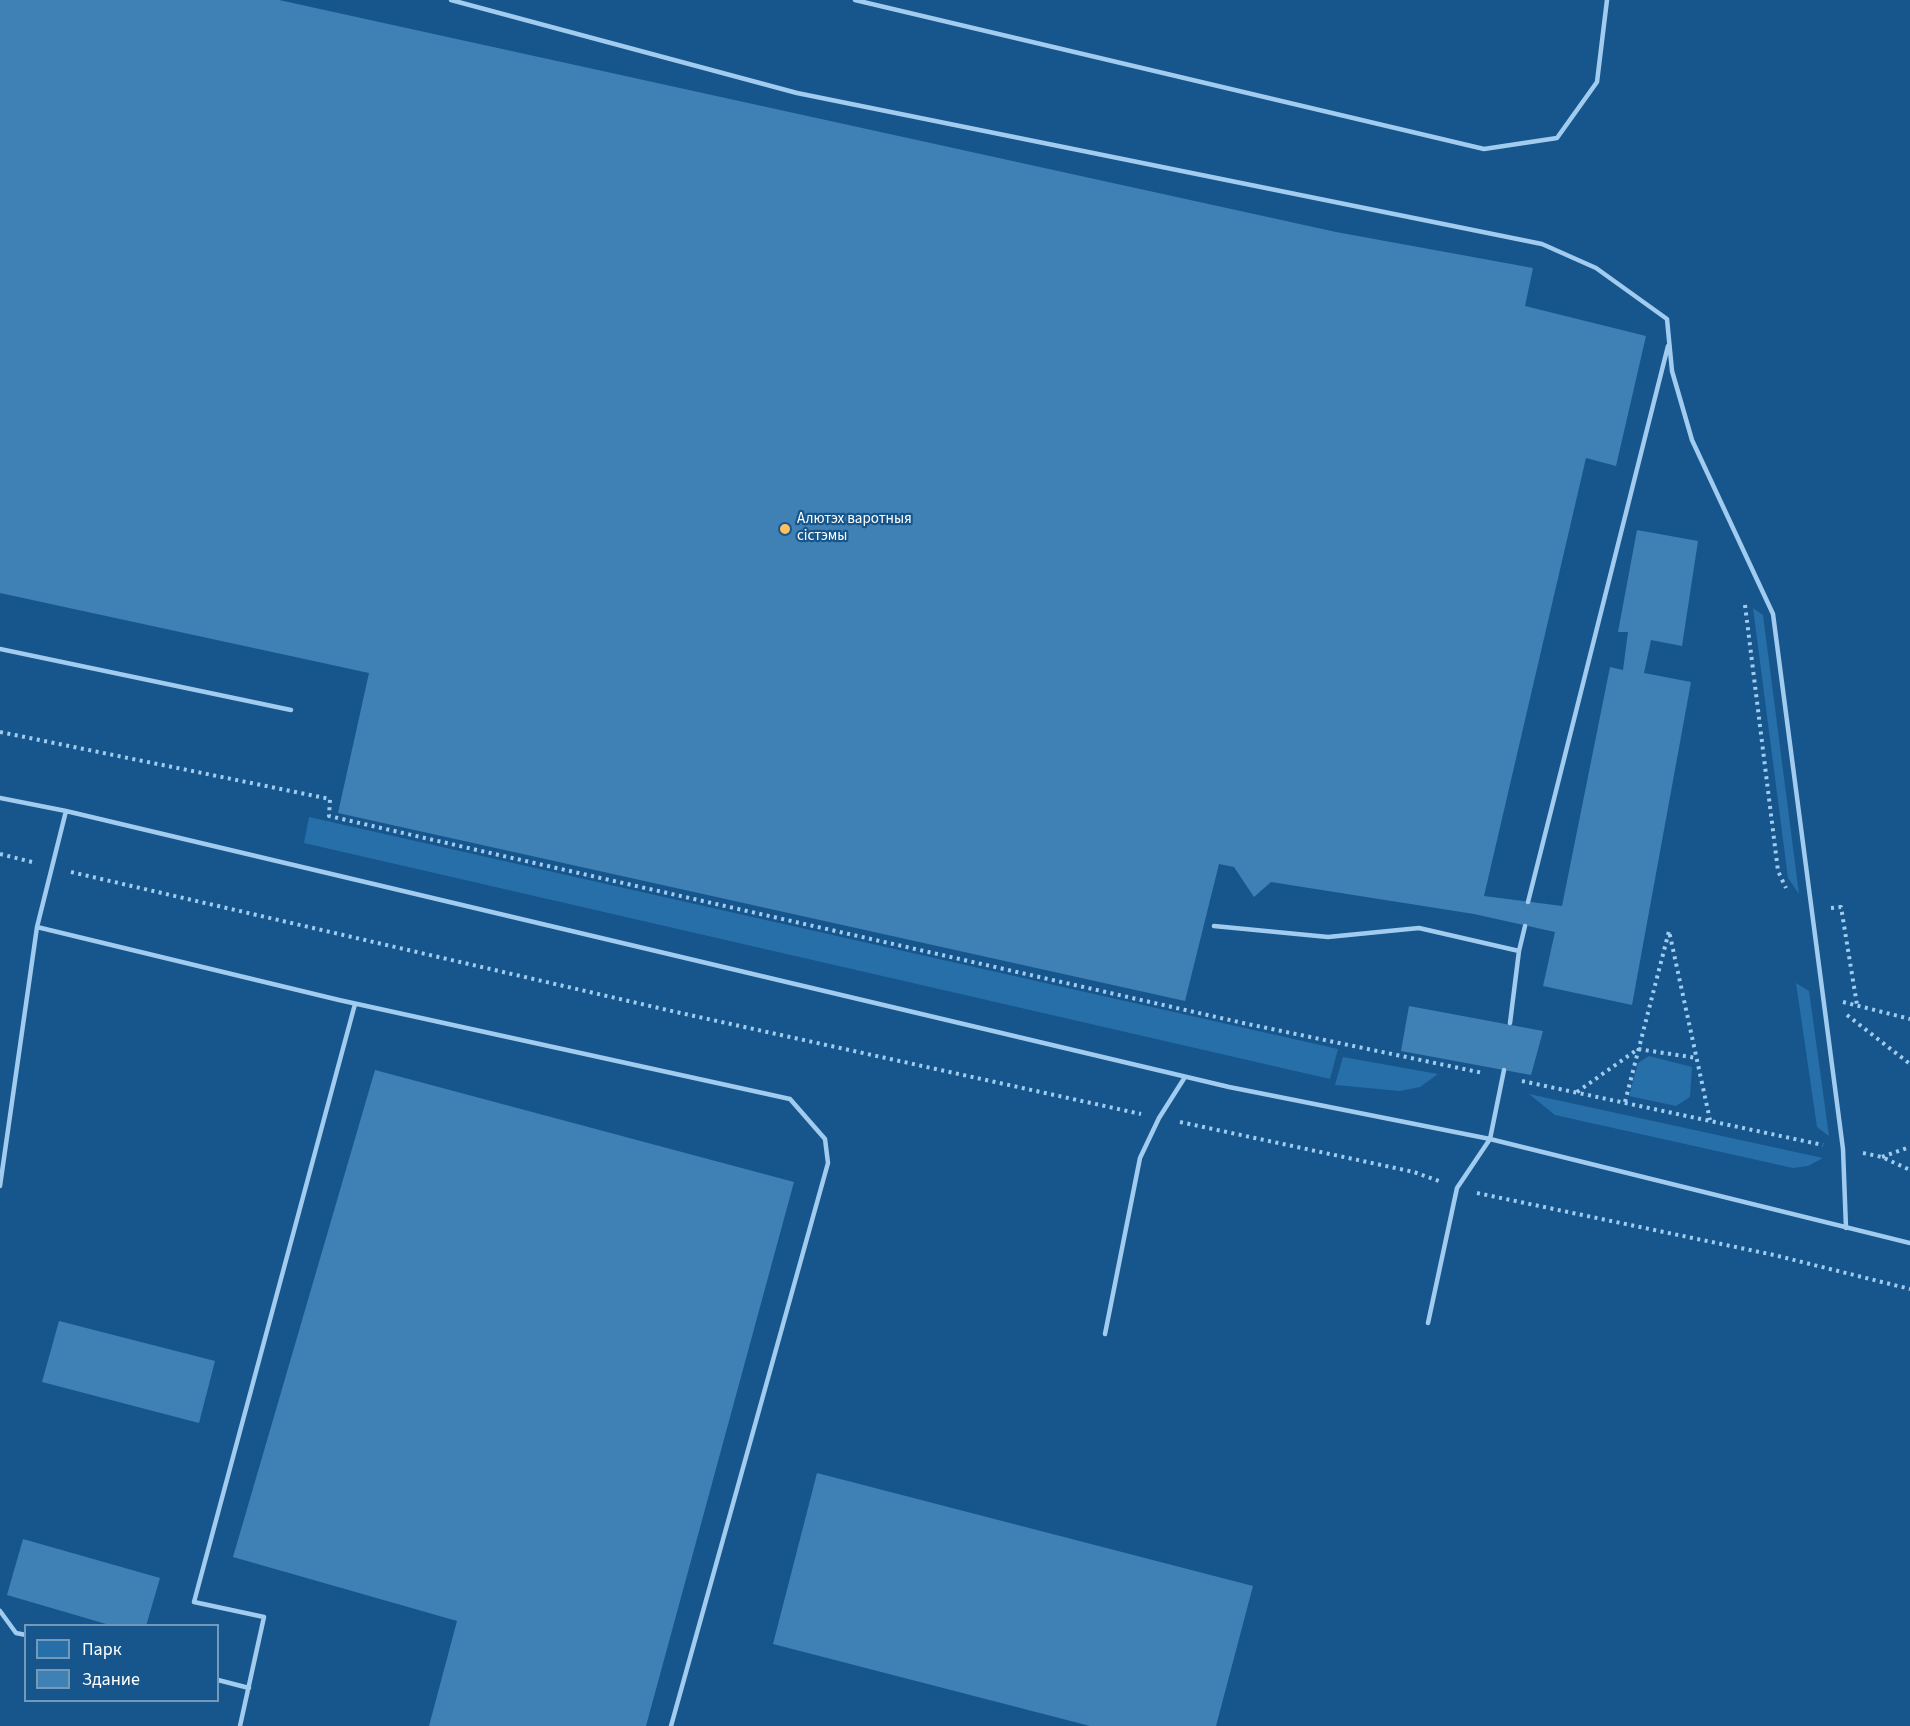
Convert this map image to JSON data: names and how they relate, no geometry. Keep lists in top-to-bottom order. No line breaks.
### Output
{"places":["Алютэх варотныя сістэмы"],"legend":["Парк","Здание"]}
